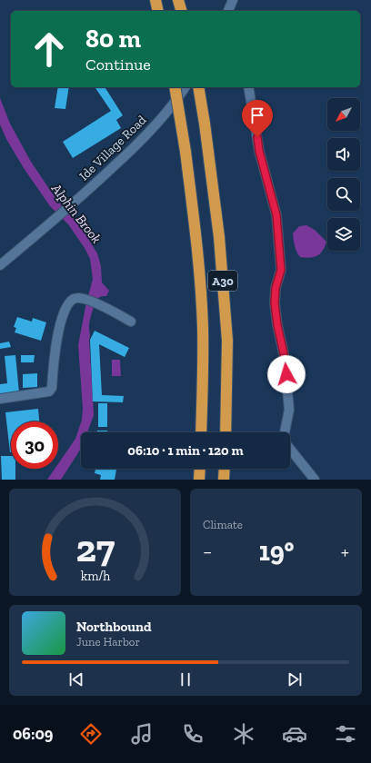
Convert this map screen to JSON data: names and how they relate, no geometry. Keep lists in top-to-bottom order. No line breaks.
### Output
{"streets":{"highway":["A30"],"street":["Ide Village Road"]},"water":["Alphin Brook"],"north":"bottom left","page":{"turn":["80 m","Continue"],"limit":"30","trip":"06:10 · 1 min · 120 m","tile":"Climate","heat":["−","19°","+"],"song":["Northbound","June Harbor"],"tabs":"06:09","gauge":["27","km/h"]}}
